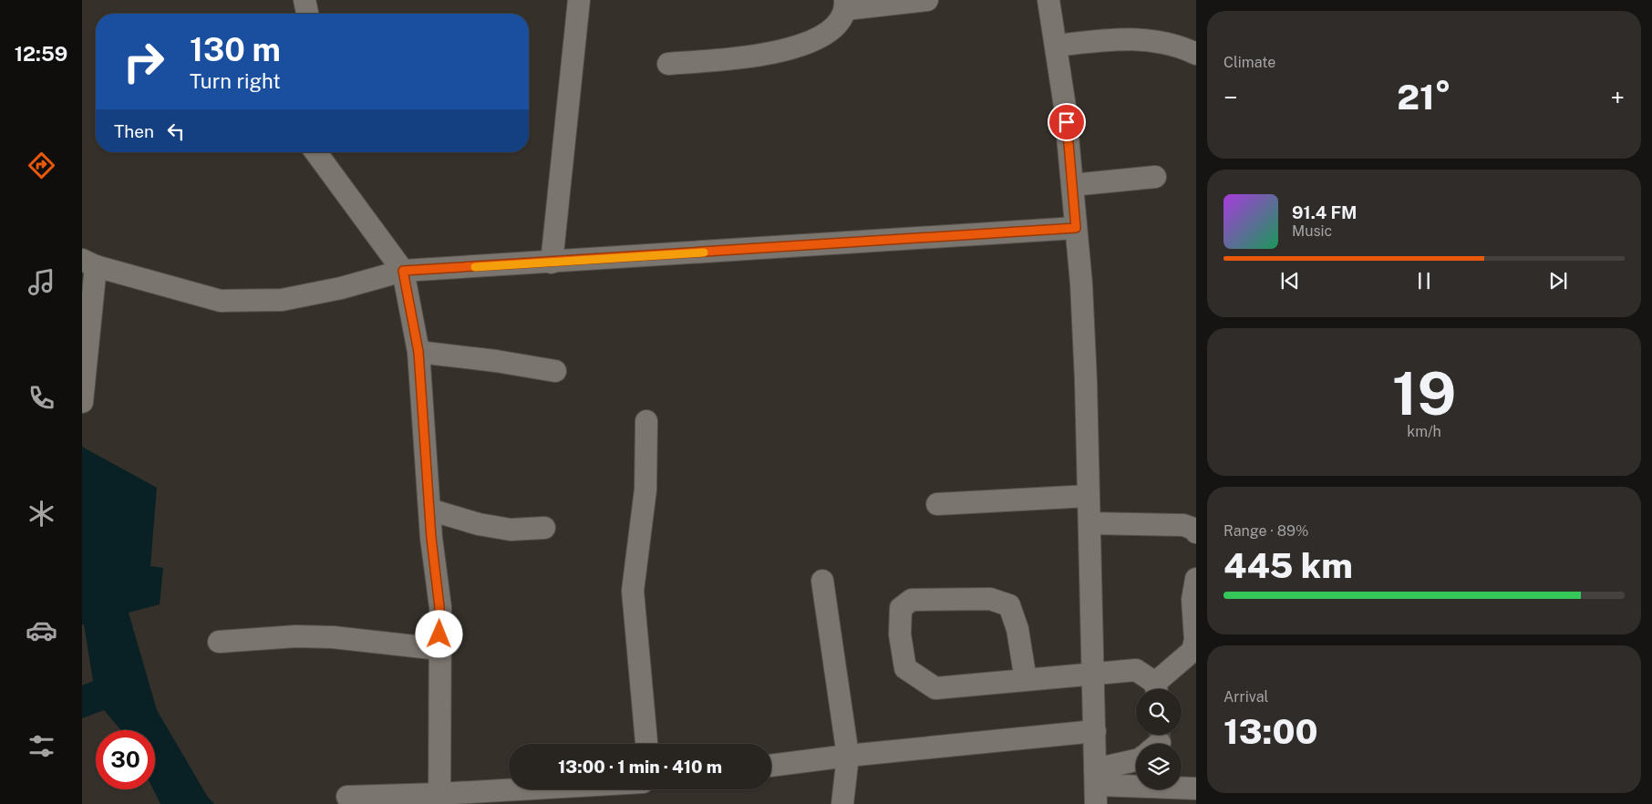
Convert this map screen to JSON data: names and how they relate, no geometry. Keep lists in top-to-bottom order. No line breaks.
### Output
{"page":{"tabs":"12:59","tile":["Climate",["19","km/h"],["Range · 89%","445 km"],["Arrival","13:00"]],"turn":["130 m","Turn right"],"heat":["−","21°","+"],"then":"Then","song":["91.4 FM","Music"],"limit":"30","trip":"13:00 · 1 min · 410 m"}}
